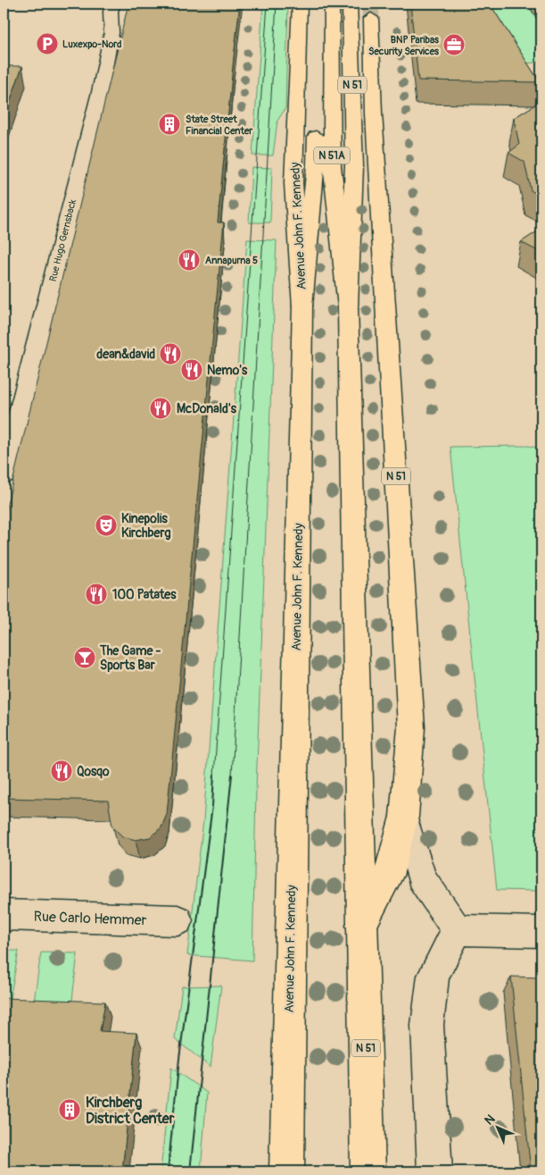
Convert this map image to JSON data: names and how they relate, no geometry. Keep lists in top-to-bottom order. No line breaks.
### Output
{"streets":{"main road":["N 51","N 51A","Avenue John F. Kennedy"],"street":["Rue Hugo Gernsback","Rue Carlo Hemmer"]},"crossings":[["N 51","N 51A"],["N 51A","Avenue John F. Kennedy"]],"places":{"parking":["Luxexpo-Nord"],"office":["BNP Paribas Security Services"],"building":["State Street Financial Center","Kirchberg District Center"],"restaurant":["Annapurna 5","dean&david","Nemo's","McDonald's","100 Patates","Qosqo"],"theatre":["Kinepolis Kirchberg"],"bar":["The Game - Sports Bar"]},"north":"top left"}
